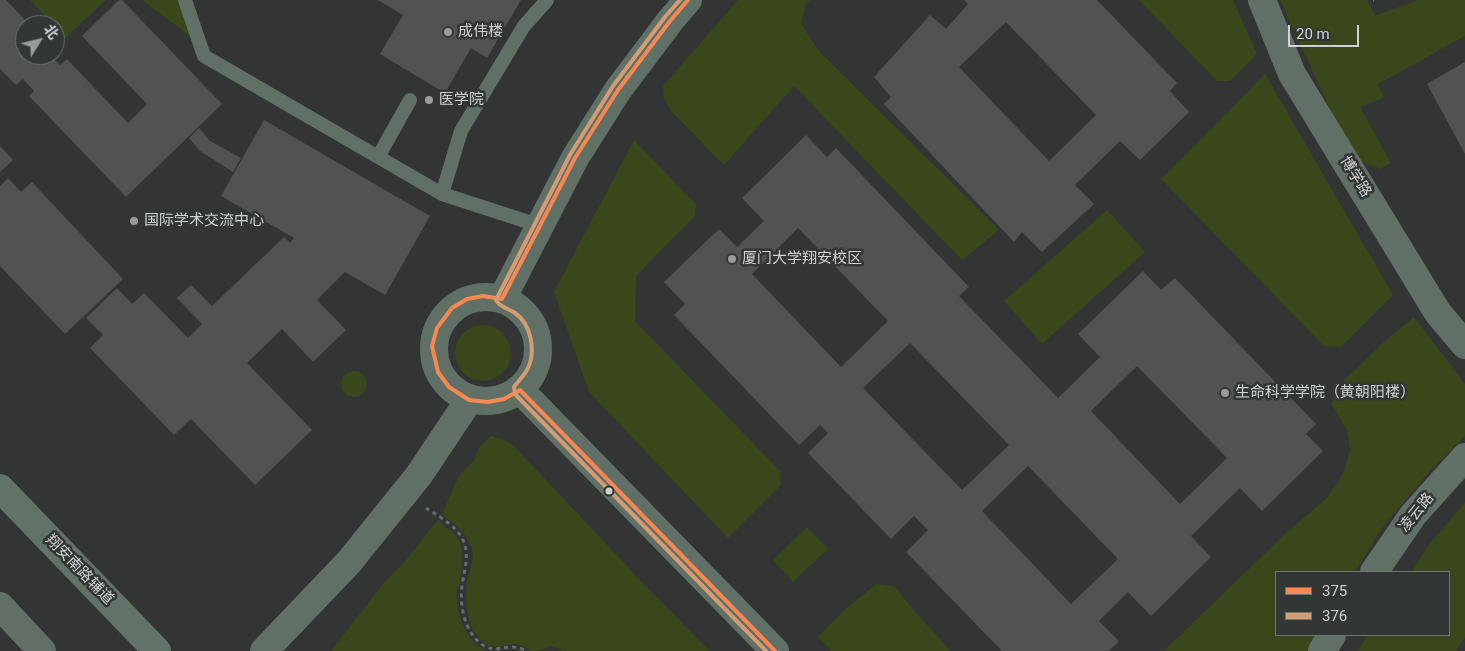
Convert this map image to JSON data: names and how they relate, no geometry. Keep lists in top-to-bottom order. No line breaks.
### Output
{"streets":{"main road":["翔安南路辅道"],"street":["博学路","凌云路"]},"places":["成伟楼","医学院","国际学术交流中心","厦门大学翔安校区","生命科学学院（黄朝阳楼）"],"lines":["transit line 375","transit line 376"],"legend":["375","376"],"scale_bar":"20 m","north":"top right"}
